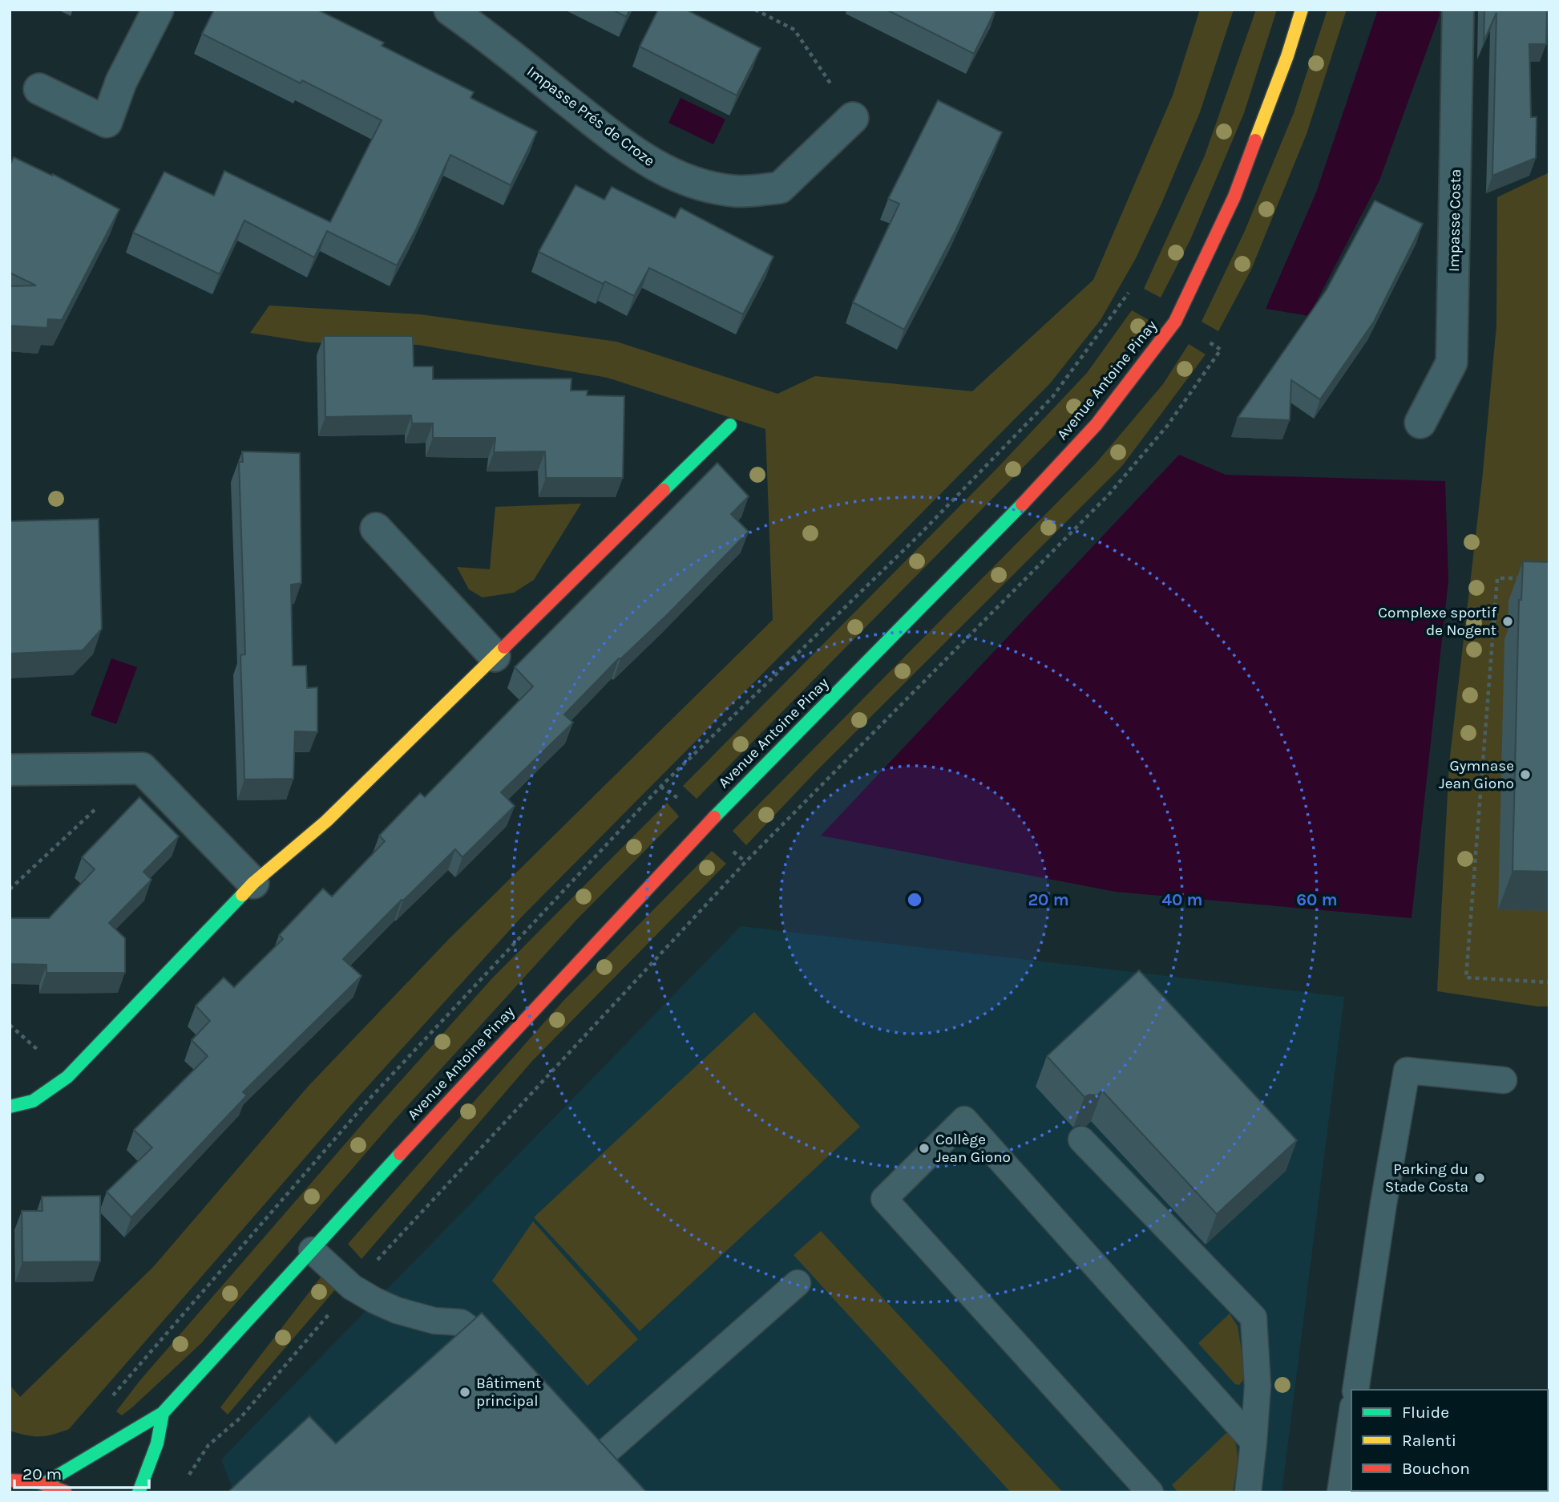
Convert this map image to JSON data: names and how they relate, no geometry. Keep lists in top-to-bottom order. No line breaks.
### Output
{"streets":{"main road":["Avenue Antoine Pinay"],"street":["Impasse Prés de Croze","Impasse Costa"]},"places":["Complexe sportif de Nogent","Gymnase Jean Giono","Collège Jean Giono","Parking du Stade Costa","Bâtiment principal"],"legend":["Fluide","Ralenti","Bouchon"],"scale_bar":"20 m","rings":["20 m","40 m","60 m"]}
